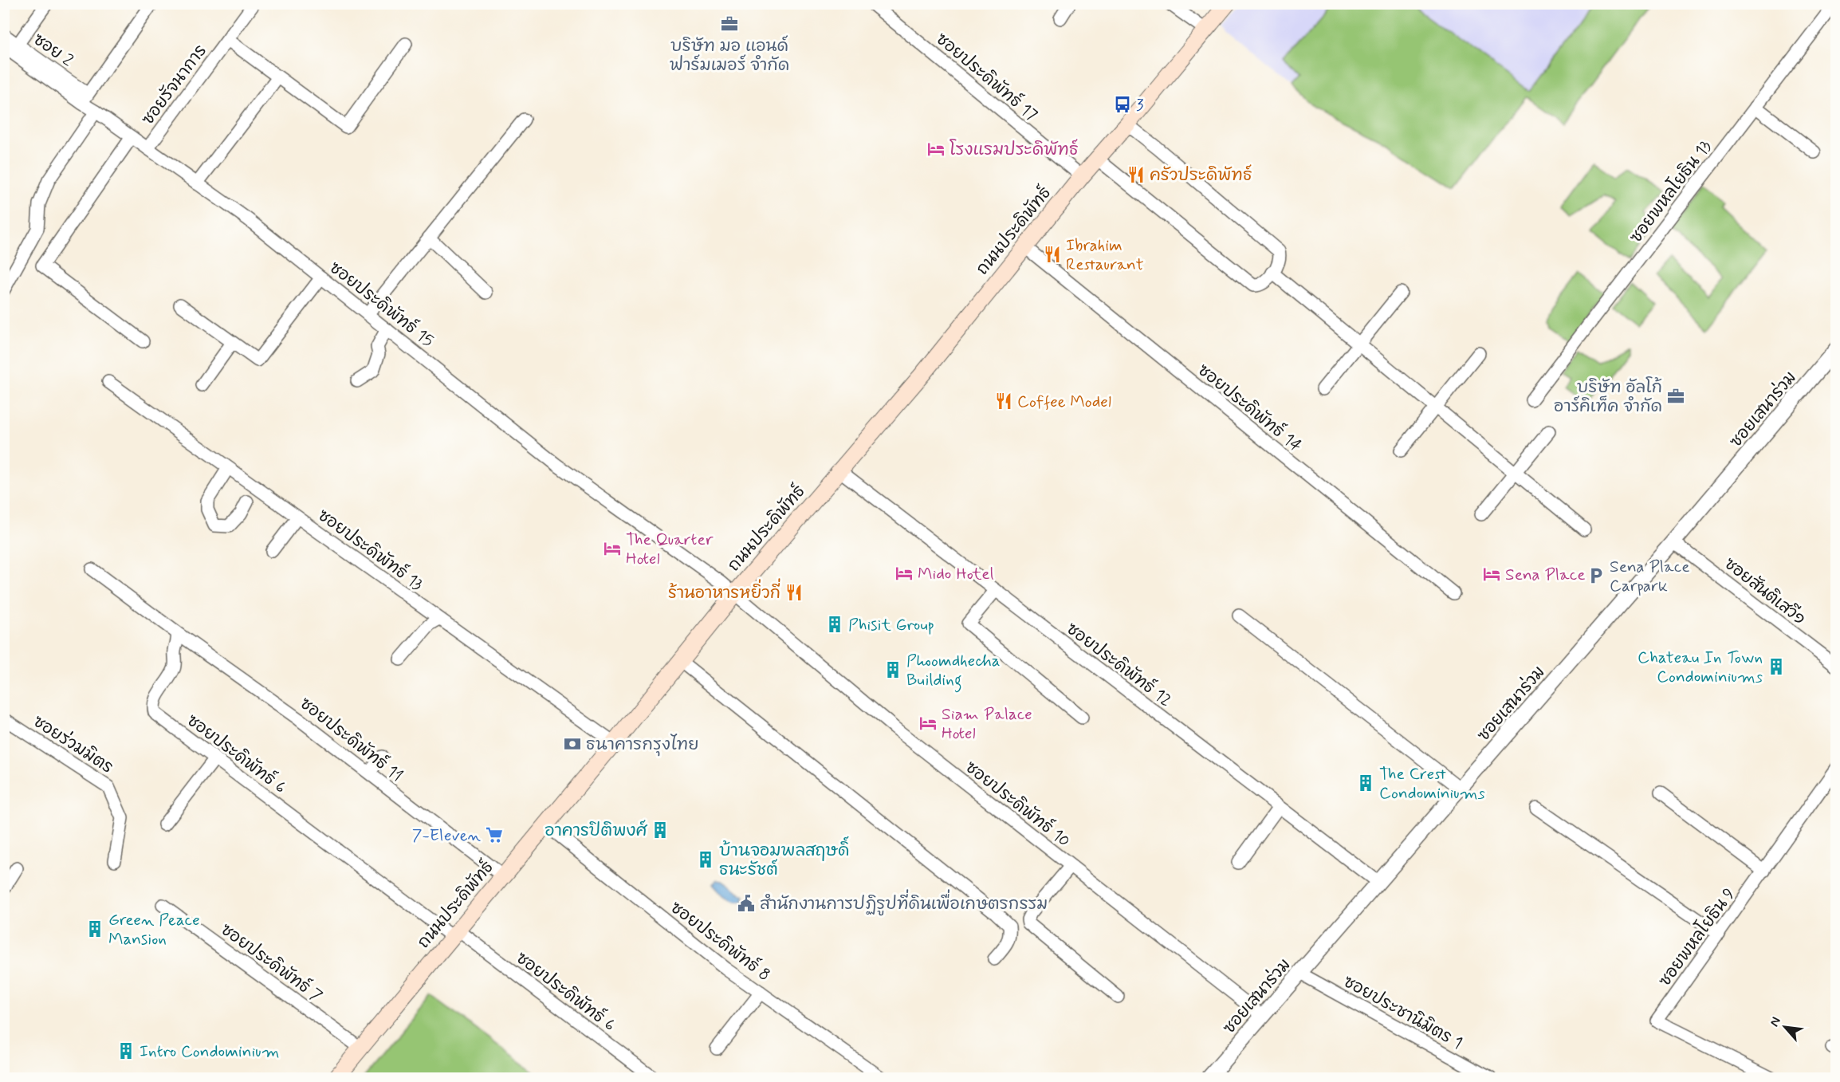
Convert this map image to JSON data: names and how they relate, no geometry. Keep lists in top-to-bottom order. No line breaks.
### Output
{"streets":{"main road":["ถนนประดิพัทธ์"],"street":["ซอย 2","ซอยประดิพัทธ์ 17","ซอยรัจนาการ","ซอยพหลโยธิน 13","ซอยประดิพัทธ์ 15","ซอยประดิพัทธ์ 14","ซอยเสนาร่วม","ซอยประดิพัทธ์ 13","ซอยสันติเสวี๑","ซอยประดิพัทธ์ 12","ซอยประดิพัทธ์ 11","ซอยร่วมมิตร","ซอยประดิพัทธ์ 6","ซอยประดิพัทธ์ 10","ซอยพหลโยธิน 9","ซอยประดิพัทธ์ 8","ซอยประดิพัทธ์ 7","ซอยประชานิมิตร 1"]},"crossings":[["ซอย 2","ซอยประดิพัทธ์ 15"],["ซอยประดิพัทธ์ 17","ถนนประดิพัทธ์"],["ซอยรัจนาการ","ซอยประดิพัทธ์ 15"],["ถนนประดิพัทธ์","ซอยประดิพัทธ์ 15"],["ถนนประดิพัทธ์","ซอยประดิพัทธ์ 14"],["ถนนประดิพัทธ์","ซอยประดิพัทธ์ 13"],["ถนนประดิพัทธ์","ซอยประดิพัทธ์ 12"],["ถนนประดิพัทธ์","ซอยประดิพัทธ์ 11"],["ถนนประดิพัทธ์","ซอยประดิพัทธ์ 6"],["ถนนประดิพัทธ์","ซอยประดิพัทธ์ 10"],["ถนนประดิพัทธ์","ซอยประดิพัทธ์ 8"],["ถนนประดิพัทธ์","ซอยประดิพัทธ์ 7"],["ซอยประดิพัทธ์ 15","ซอยประดิพัทธ์ 10"],["ซอยเสนาร่วม","ซอยสันติเสวี๑"],["ซอยเสนาร่วม","ซอยประดิพัทธ์ 12"],["ซอยเสนาร่วม","ซอยประดิพัทธ์ 10"],["ซอยเสนาร่วม","ซอยประชานิมิตร 1"],["ซอยประดิพัทธ์ 11","ซอยประดิพัทธ์ 6"]],"places":{"office":["บริษัท มอ แอนด์ ฟาร์มเมอร์ จำกัด","บริษัท อัลโก้ อาร์คิเท็ค จำกัด"],"bus stop":["3"],"hotel":["โรงแรมประดิพัทธ์","The Quarter Hotel","Mido Hotel","Sena Place","Siam Palace Hotel"],"restaurant":["ครัวประดิพัทธ์","Ibrahim Restaurant","Coffee Model","ร้านอาหารหยิ่วกี่"],"parking":["Sena Place Carpark"],"building":["Phisit Group","Chateau In Town Condominiums","Phoomdhecha Building","The Crest Condominiums","อาคารปิติพงศ์","บ้านจอมพลสฤษดิ์ ธนะรัชต์","Green Peace Mansion","Intro Condominium"],"bank":["ธนาคารกรุงไทย"],"supermarket":["7-Eleven"],"public building":["สำนักงานการปฏิรูปที่ดินเพื่อเกษตรกรรม"]},"north":"top left"}
